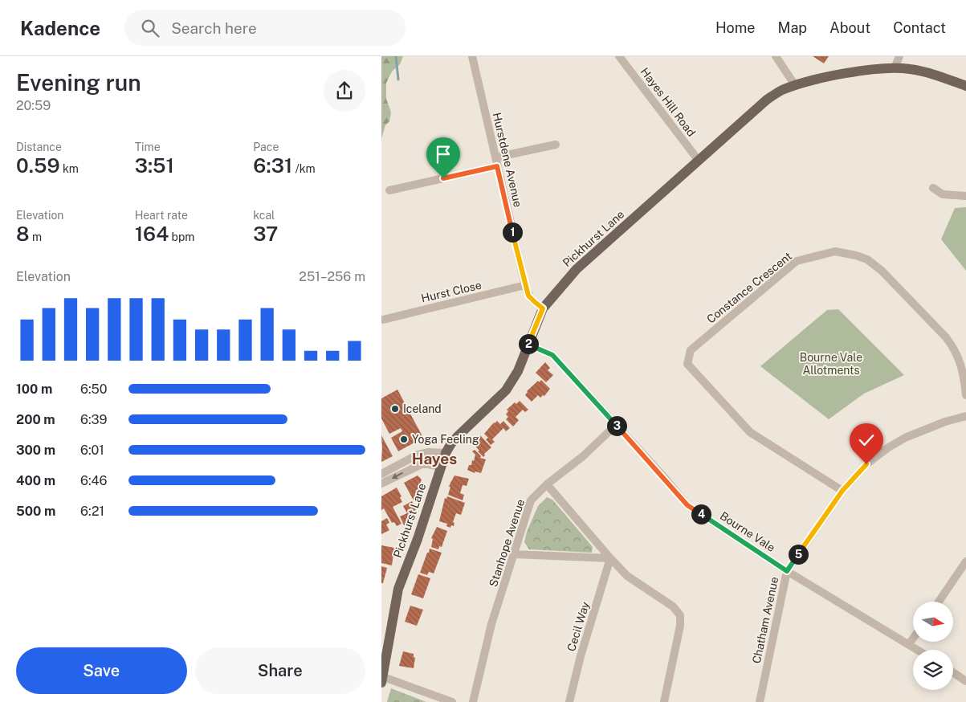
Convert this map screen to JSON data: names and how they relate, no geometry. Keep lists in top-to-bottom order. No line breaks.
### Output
{"streets":{"main road":["Pickhurst Lane"],"street":["Hayes Hill Road","Hurstdene Avenue","Constance Crescent","Hurst Close","Bourne Vale","Stanhope Avenue","Chatham Avenue","Cecil Way"]},"crossings":[["Hayes Hill Road","Pickhurst Lane"],["Hurstdene Avenue","Pickhurst Lane"],["Hurstdene Avenue","Hurst Close"],["Pickhurst Lane","Bourne Vale"],["Constance Crescent","Chatham Avenue"],["Bourne Vale","Stanhope Avenue"],["Bourne Vale","Chatham Avenue"]],"districts":["Hayes"],"parks":["Bourne Vale Allotments"],"places":["Iceland","Yoga Feeling"],"north":"right","page":{"header":"Kadence","search":"Search here","nav":["Home","Map","About","Contact"],"heading":["Evening run","20:59"],"stats":[["Distance","0.59 km"],["Time","3:51"],["Pace","6:31 /km"],["Elevation","8 m"],["Heart rate","164 bpm"],["kcal","37"]],"pins":["1","2","3","4","5"],"chart":["Elevation","251–256 m"],"list":[{"name":"100 m","note":"6:50"},{"name":"200 m","note":"6:39"},{"name":"300 m","note":"6:01"},{"name":"400 m","note":"6:46"},{"name":"500 m","note":"6:21"}],"buttons":["Save","Share"]}}
